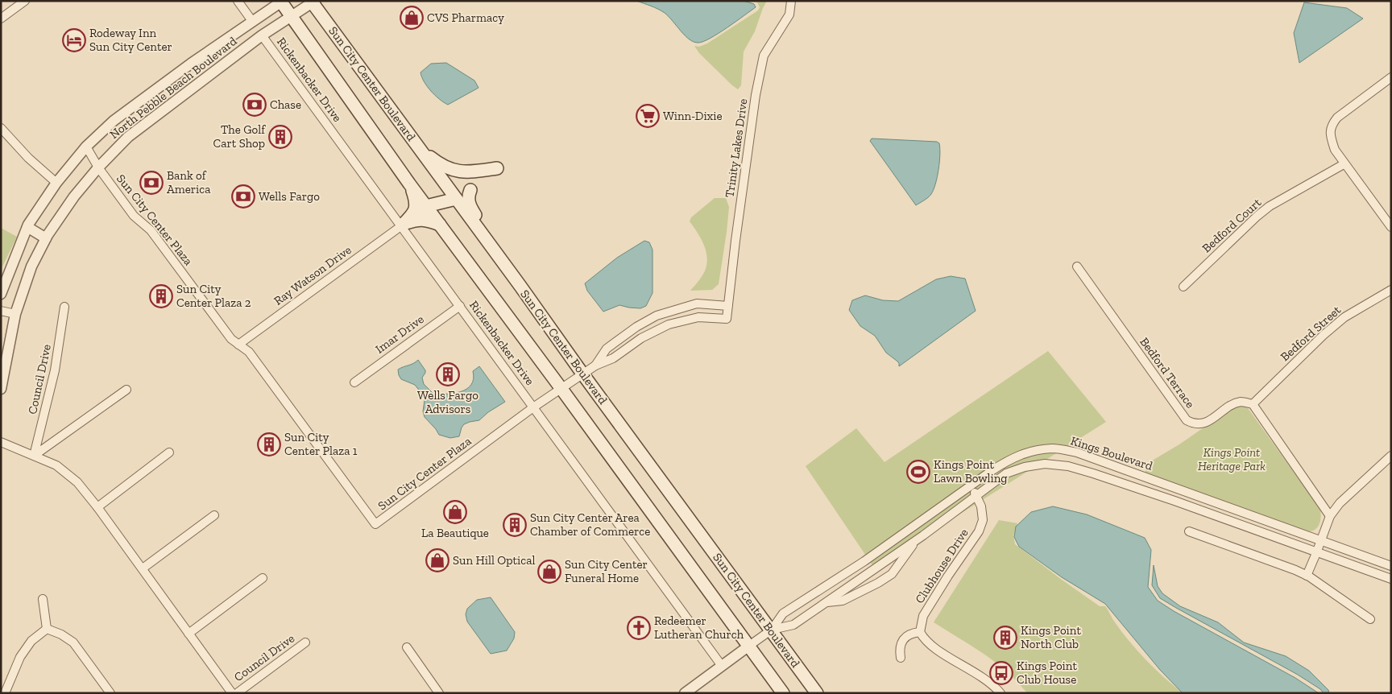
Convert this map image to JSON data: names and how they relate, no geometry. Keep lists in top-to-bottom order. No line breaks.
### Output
{"streets":{"main road":["Sun City Center Boulevard"],"street":["Rickenbacker Drive","North Pebble Beach Boulevard","Trinity Lakes Drive","Sun City Center Plaza","Bedford Court","Ray Watson Drive","Bedford Street","Imar Drive","Bedford Terrace","Council Drive","Kings Boulevard","Clubhouse Drive"]},"crossings":[["Rickenbacker Drive","North Pebble Beach Boulevard"],["Rickenbacker Drive","Sun City Center Plaza"],["Rickenbacker Drive","Ray Watson Drive"],["Rickenbacker Drive","Imar Drive"],["Sun City Center Boulevard","North Pebble Beach Boulevard"],["Sun City Center Boulevard","Trinity Lakes Drive"],["Sun City Center Boulevard","Kings Boulevard"],["North Pebble Beach Boulevard","Sun City Center Plaza"],["Trinity Lakes Drive","Sun City Center Plaza"],["Sun City Center Plaza","Ray Watson Drive"],["Bedford Street","Bedford Terrace"],["Kings Boulevard","Clubhouse Drive"]],"parks":["Kings Point Heritage Park"],"places":{"shop":["CVS Pharmacy","La Beautique","Sun Hill Optical","Sun City Center Funeral Home"],"hotel":["Rodeway Inn Sun City Center"],"bank":["Chase","Bank of America","Wells Fargo"],"supermarket":["Winn-Dixie"],"building":["The Golf Cart Shop","Sun City Center Plaza 2","Wells Fargo Advisors","Sun City Center Plaza 1","Sun City Center Area Chamber of Commerce","Kings Point North Club"],"sports":["Kings Point Lawn Bowling"],"church":["Redeemer Lutheran Church"],"bus stop":["Kings Point Club House"]}}
